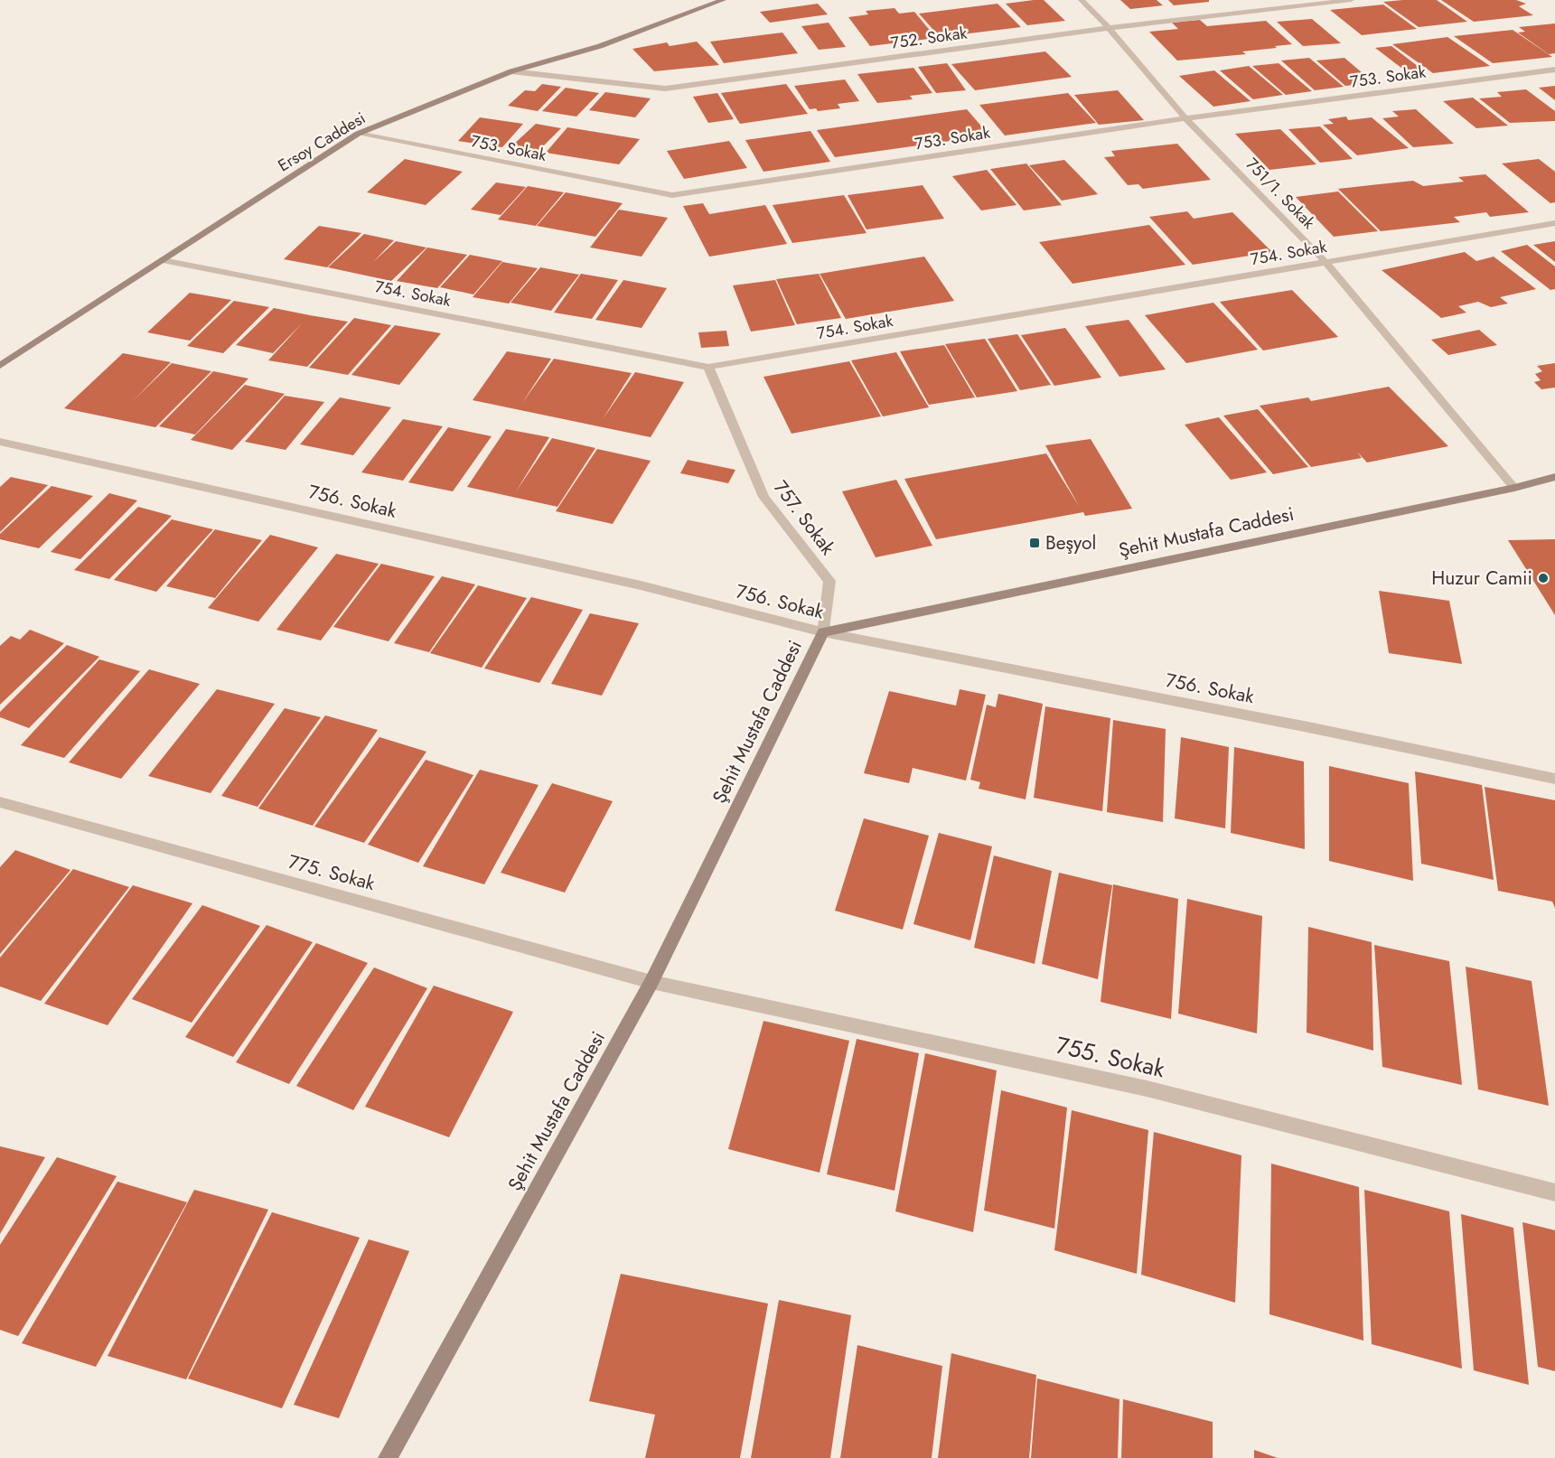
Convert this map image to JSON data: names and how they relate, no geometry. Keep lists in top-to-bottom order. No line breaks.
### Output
{"streets":{"street":["752. Sokak","753. Sokak","Ersoy Caddesi","751/1. Sokak","754. Sokak","756. Sokak","757. Sokak","Şehit Mustafa Caddesi","775. Sokak","755. Sokak"]},"crossings":[["752. Sokak","Ersoy Caddesi"],["752. Sokak","751/1. Sokak"],["753. Sokak","Ersoy Caddesi"],["753. Sokak","751/1. Sokak"],["Ersoy Caddesi","754. Sokak"],["751/1. Sokak","754. Sokak"],["751/1. Sokak","Şehit Mustafa Caddesi"],["754. Sokak","757. Sokak"],["756. Sokak","757. Sokak"],["756. Sokak","Şehit Mustafa Caddesi"],["757. Sokak","Şehit Mustafa Caddesi"],["Şehit Mustafa Caddesi","775. Sokak"],["Şehit Mustafa Caddesi","755. Sokak"],["775. Sokak","755. Sokak"]],"places":{"transit":["Beşyol"],"other":["Huzur Camii"]}}
